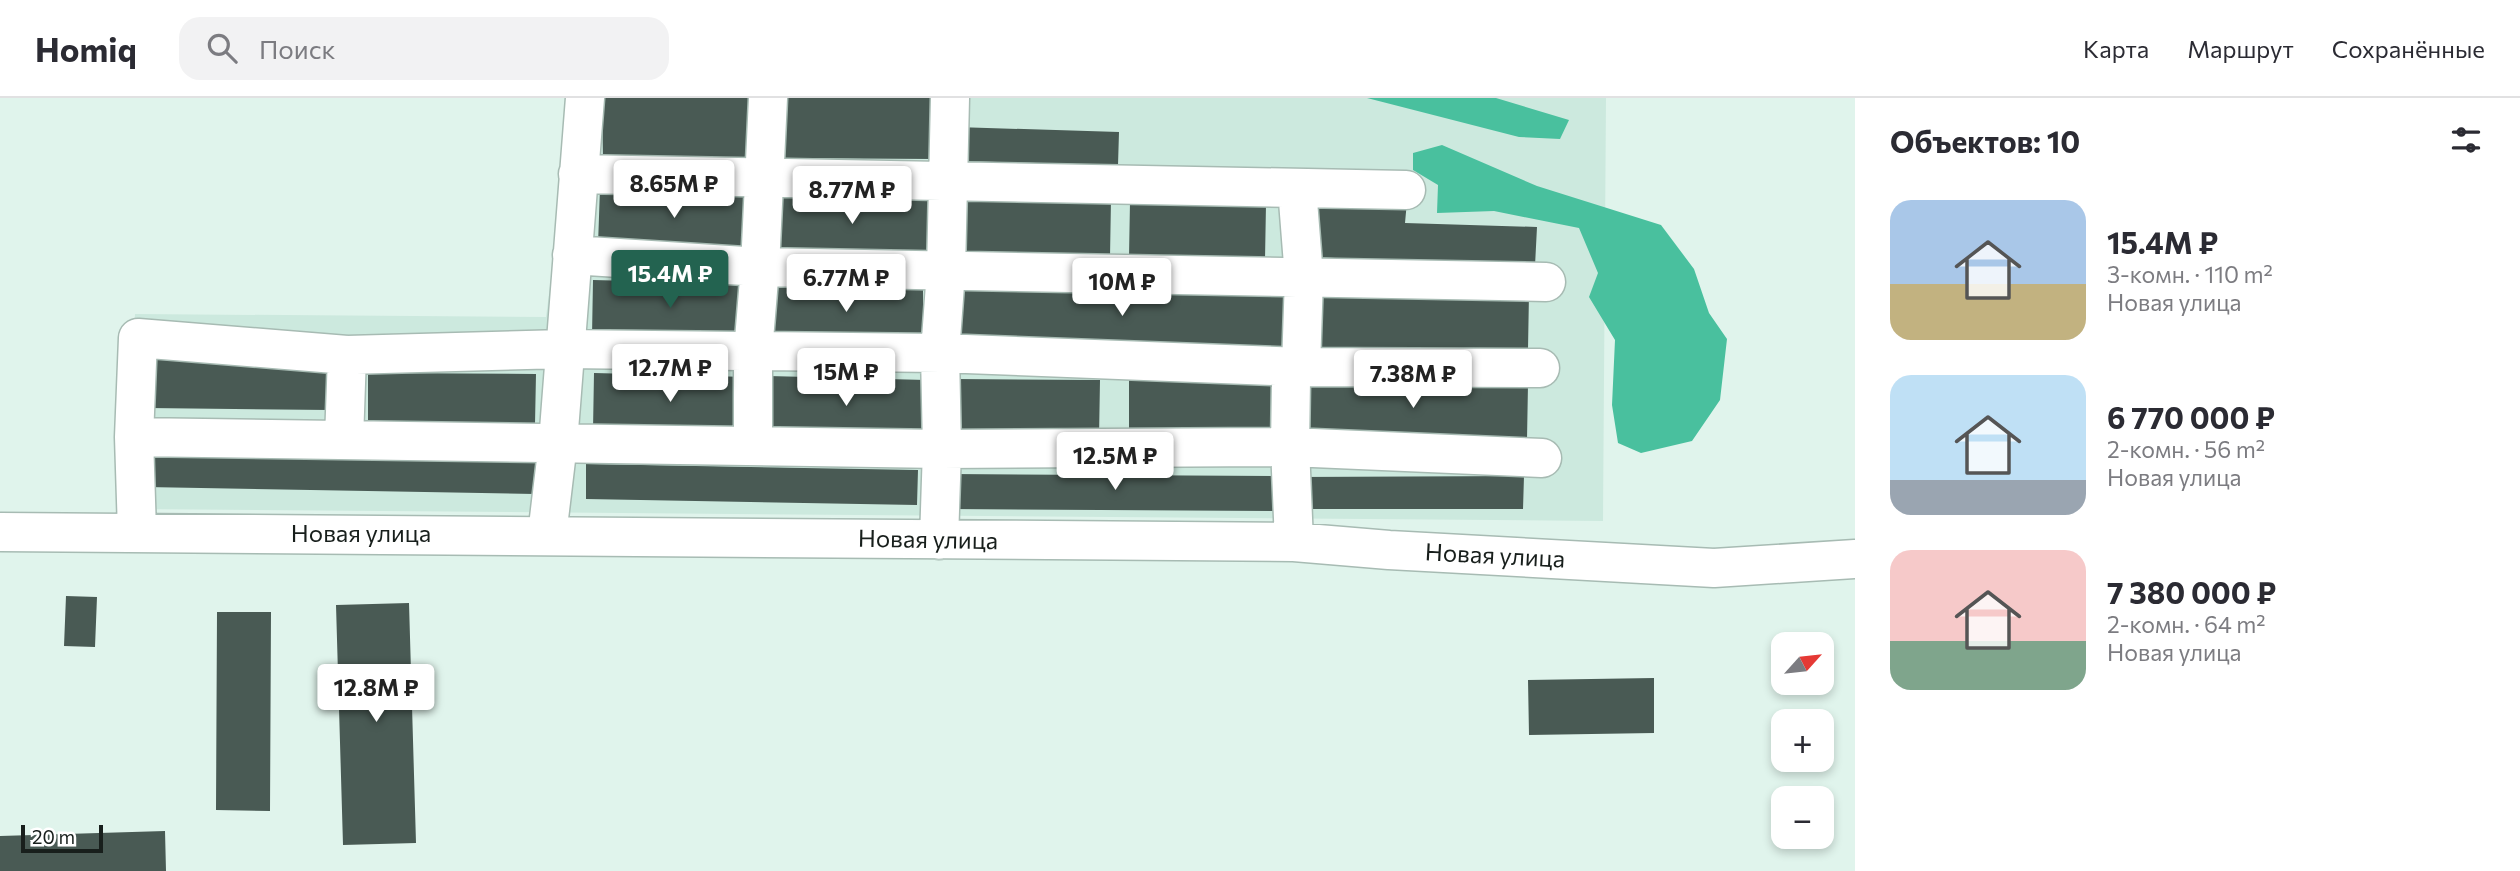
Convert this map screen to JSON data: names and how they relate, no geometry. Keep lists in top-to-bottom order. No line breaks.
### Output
{"streets":{"street":["Новая улица"]},"scale_bar":"20 m","north":"top right","page":{"header":"Homiq","search":"Поиск","nav":["Карта","Маршрут","Сохранённые"],"heading":"Объектов: 10","price":["8.65M ₽","8.77M ₽","15.4M ₽","6.77M ₽","10M ₽","12.7M ₽","15M ₽","7.38M ₽","12.5M ₽","12.8M ₽"],"list":[{"name":"15.4M ₽","note":"3-комн. · 110 m² · Новая улица"},{"name":"6 770 000 ₽","note":"2-комн. · 56 m² · Новая улица"},{"name":"7 380 000 ₽","note":"2-комн. · 64 m² · Новая улица"}],"map_buttons":["+","−"],"scale":"20 m"}}
